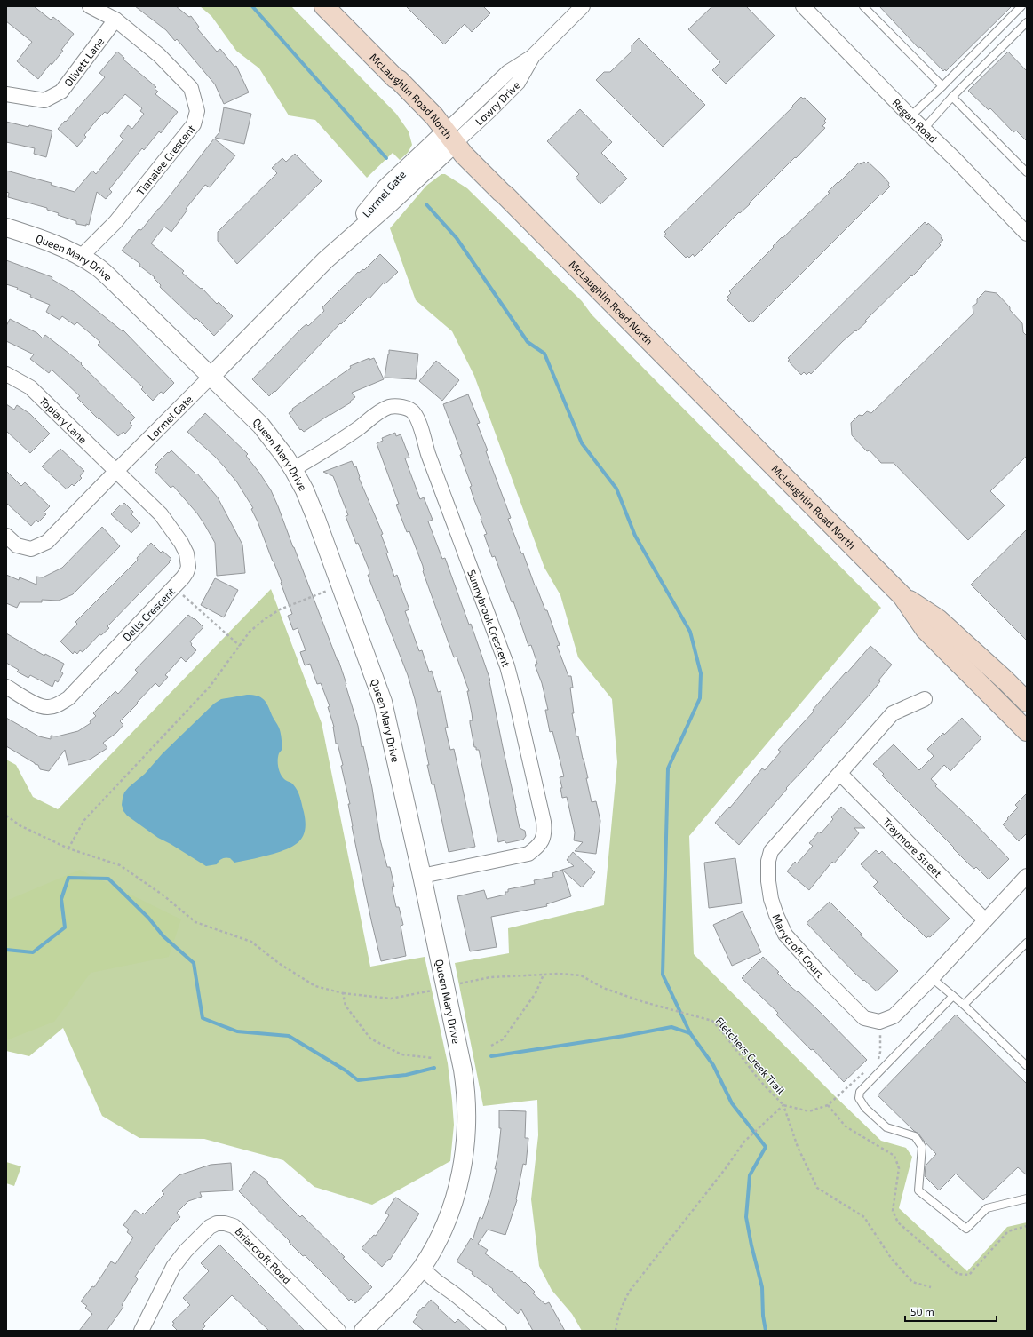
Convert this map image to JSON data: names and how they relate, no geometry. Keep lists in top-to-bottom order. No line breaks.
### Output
{"streets":{"main road":["McLaughlin Road North"],"street":["Olivett Lane","Lowry Drive","Regan Road","Tianalee Crescent","Lormel Gate","Queen Mary Drive","Topiary Lane","Dells Crescent","Sunnybrook Crescent","Traymore Street","Marycroft Court","Briarcroft Road"],"path":["Fletchers Creek Trail"]},"crossings":[["Olivett Lane","Tianalee Crescent"],["McLaughlin Road North","Lowry Drive"],["McLaughlin Road North","Lormel Gate"],["Lowry Drive","Lormel Gate"],["Tianalee Crescent","Queen Mary Drive"],["Lormel Gate","Queen Mary Drive"],["Lormel Gate","Topiary Lane"],["Lormel Gate","Dells Crescent"],["Queen Mary Drive","Sunnybrook Crescent"],["Topiary Lane","Dells Crescent"],["Traymore Street","Marycroft Court"]],"scale_bar":"50 m"}
